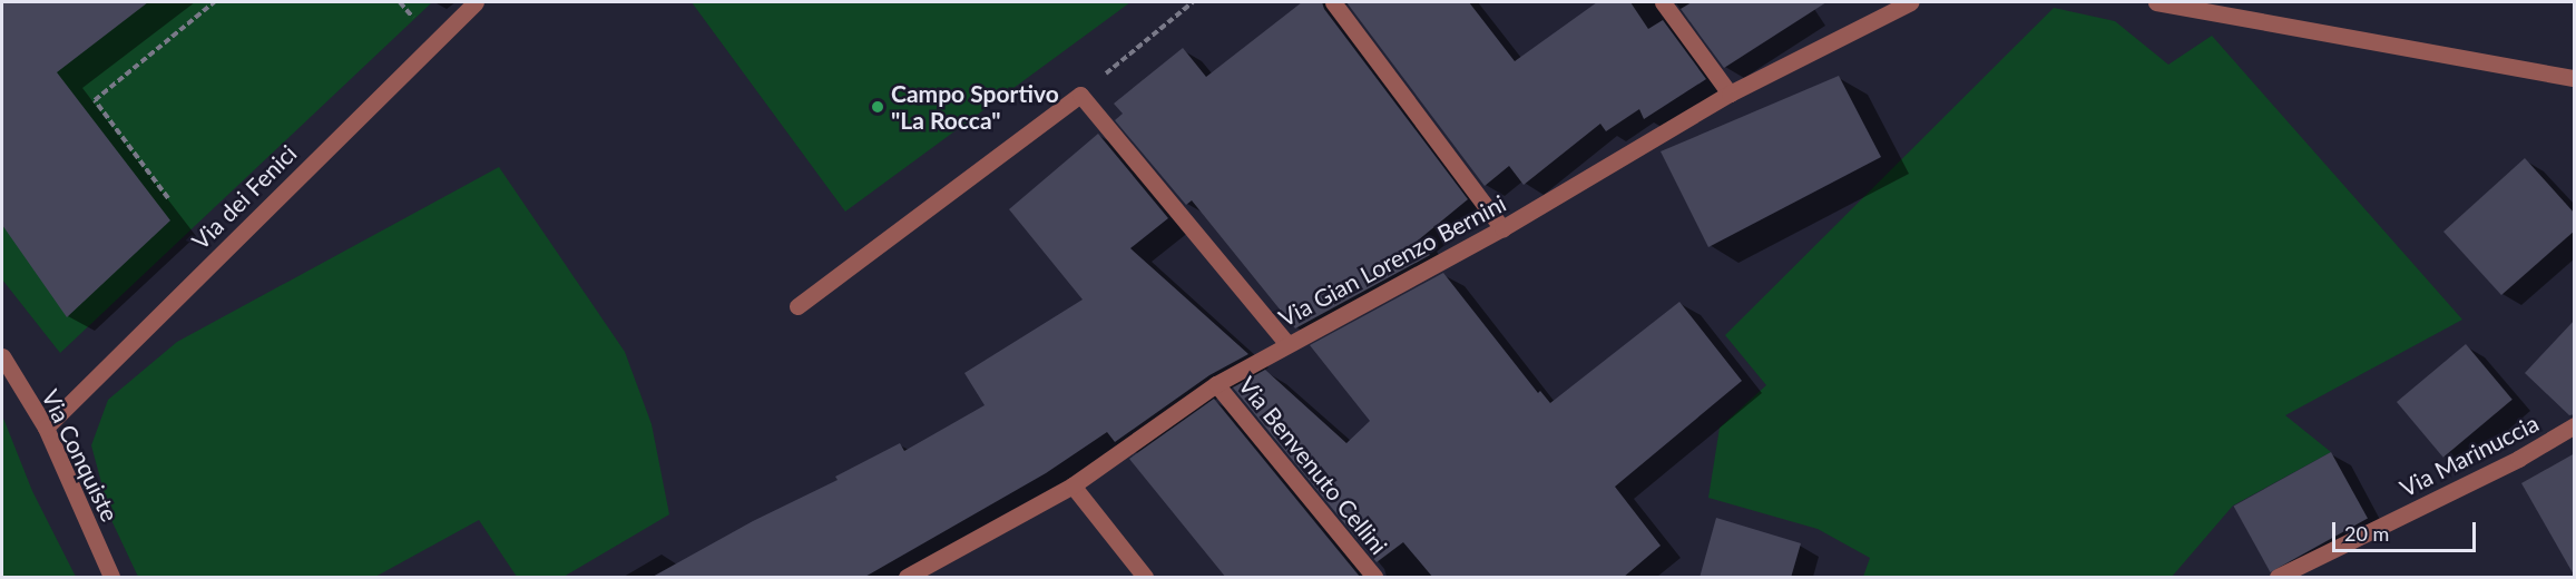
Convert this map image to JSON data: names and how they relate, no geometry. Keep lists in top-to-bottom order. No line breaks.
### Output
{"streets":{"street":["Via dei Fenici","Via Gian Lorenzo Bernini","Via Conquiste","Via Marinuccia","Via Benvenuto Cellini"]},"crossings":[["Via dei Fenici","Via Conquiste"],["Via Gian Lorenzo Bernini","Via Benvenuto Cellini"]],"places":["Campo Sportivo \"La Rocca\""],"scale_bar":"20 m"}
